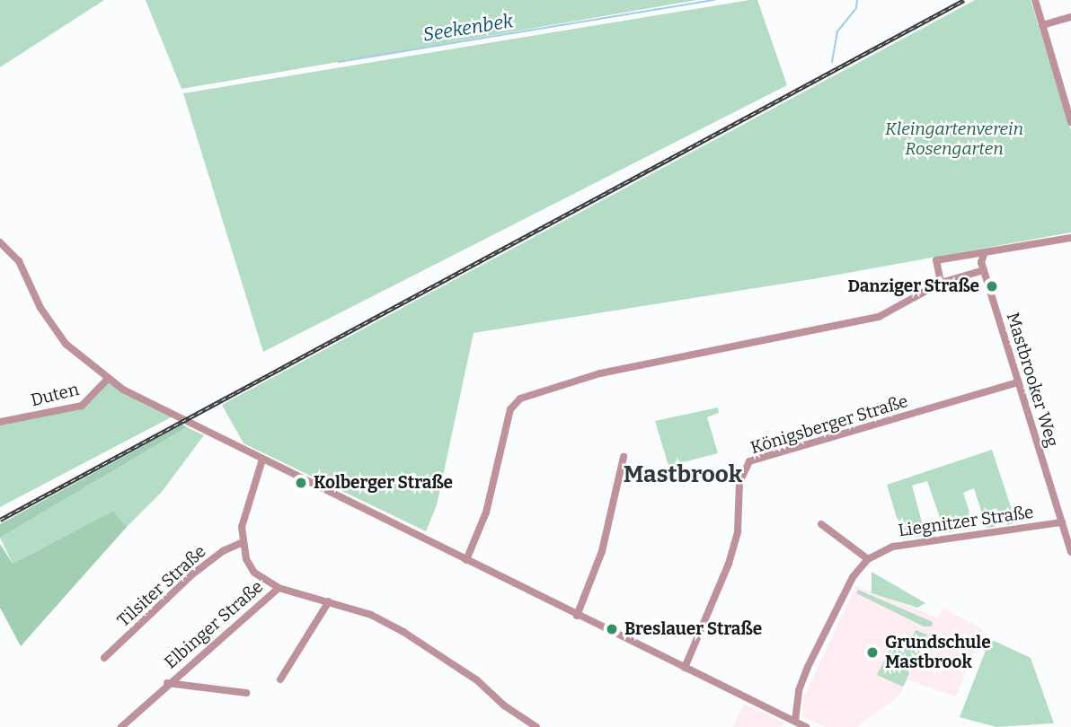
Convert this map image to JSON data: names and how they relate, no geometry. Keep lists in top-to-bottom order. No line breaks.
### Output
{"streets":{"street":["Mastbrooker Weg","Duten","Königsberger Straße","Liegnitzer Straße","Tilsiter Straße","Elbinger Straße"]},"crossings":[["Mastbrooker Weg","Königsberger Straße"],["Mastbrooker Weg","Liegnitzer Straße"]],"districts":["Mastbrook"],"water":["Seekenbek"],"parks":["Kleingartenverein Rosengarten"],"places":["Danziger Straße","Kolberger Straße","Breslauer Straße","Grundschule Mastbrook"]}
